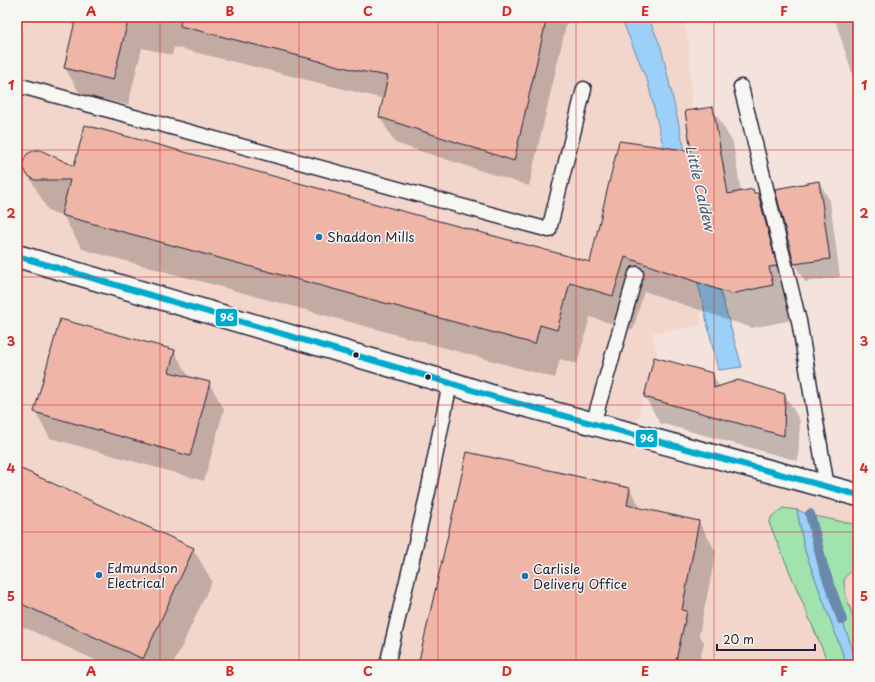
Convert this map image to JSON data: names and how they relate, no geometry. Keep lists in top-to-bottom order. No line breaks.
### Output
{"water":["Little Caldew"],"places":["Shaddon Mills","Edmundson Electrical","Carlisle Delivery Office"],"lines":["transit line 96"],"scale_bar":"20 m","grid":{"columns":["A","B","C","D","E","F"],"rows":["1","2","3","4","5"]}}
